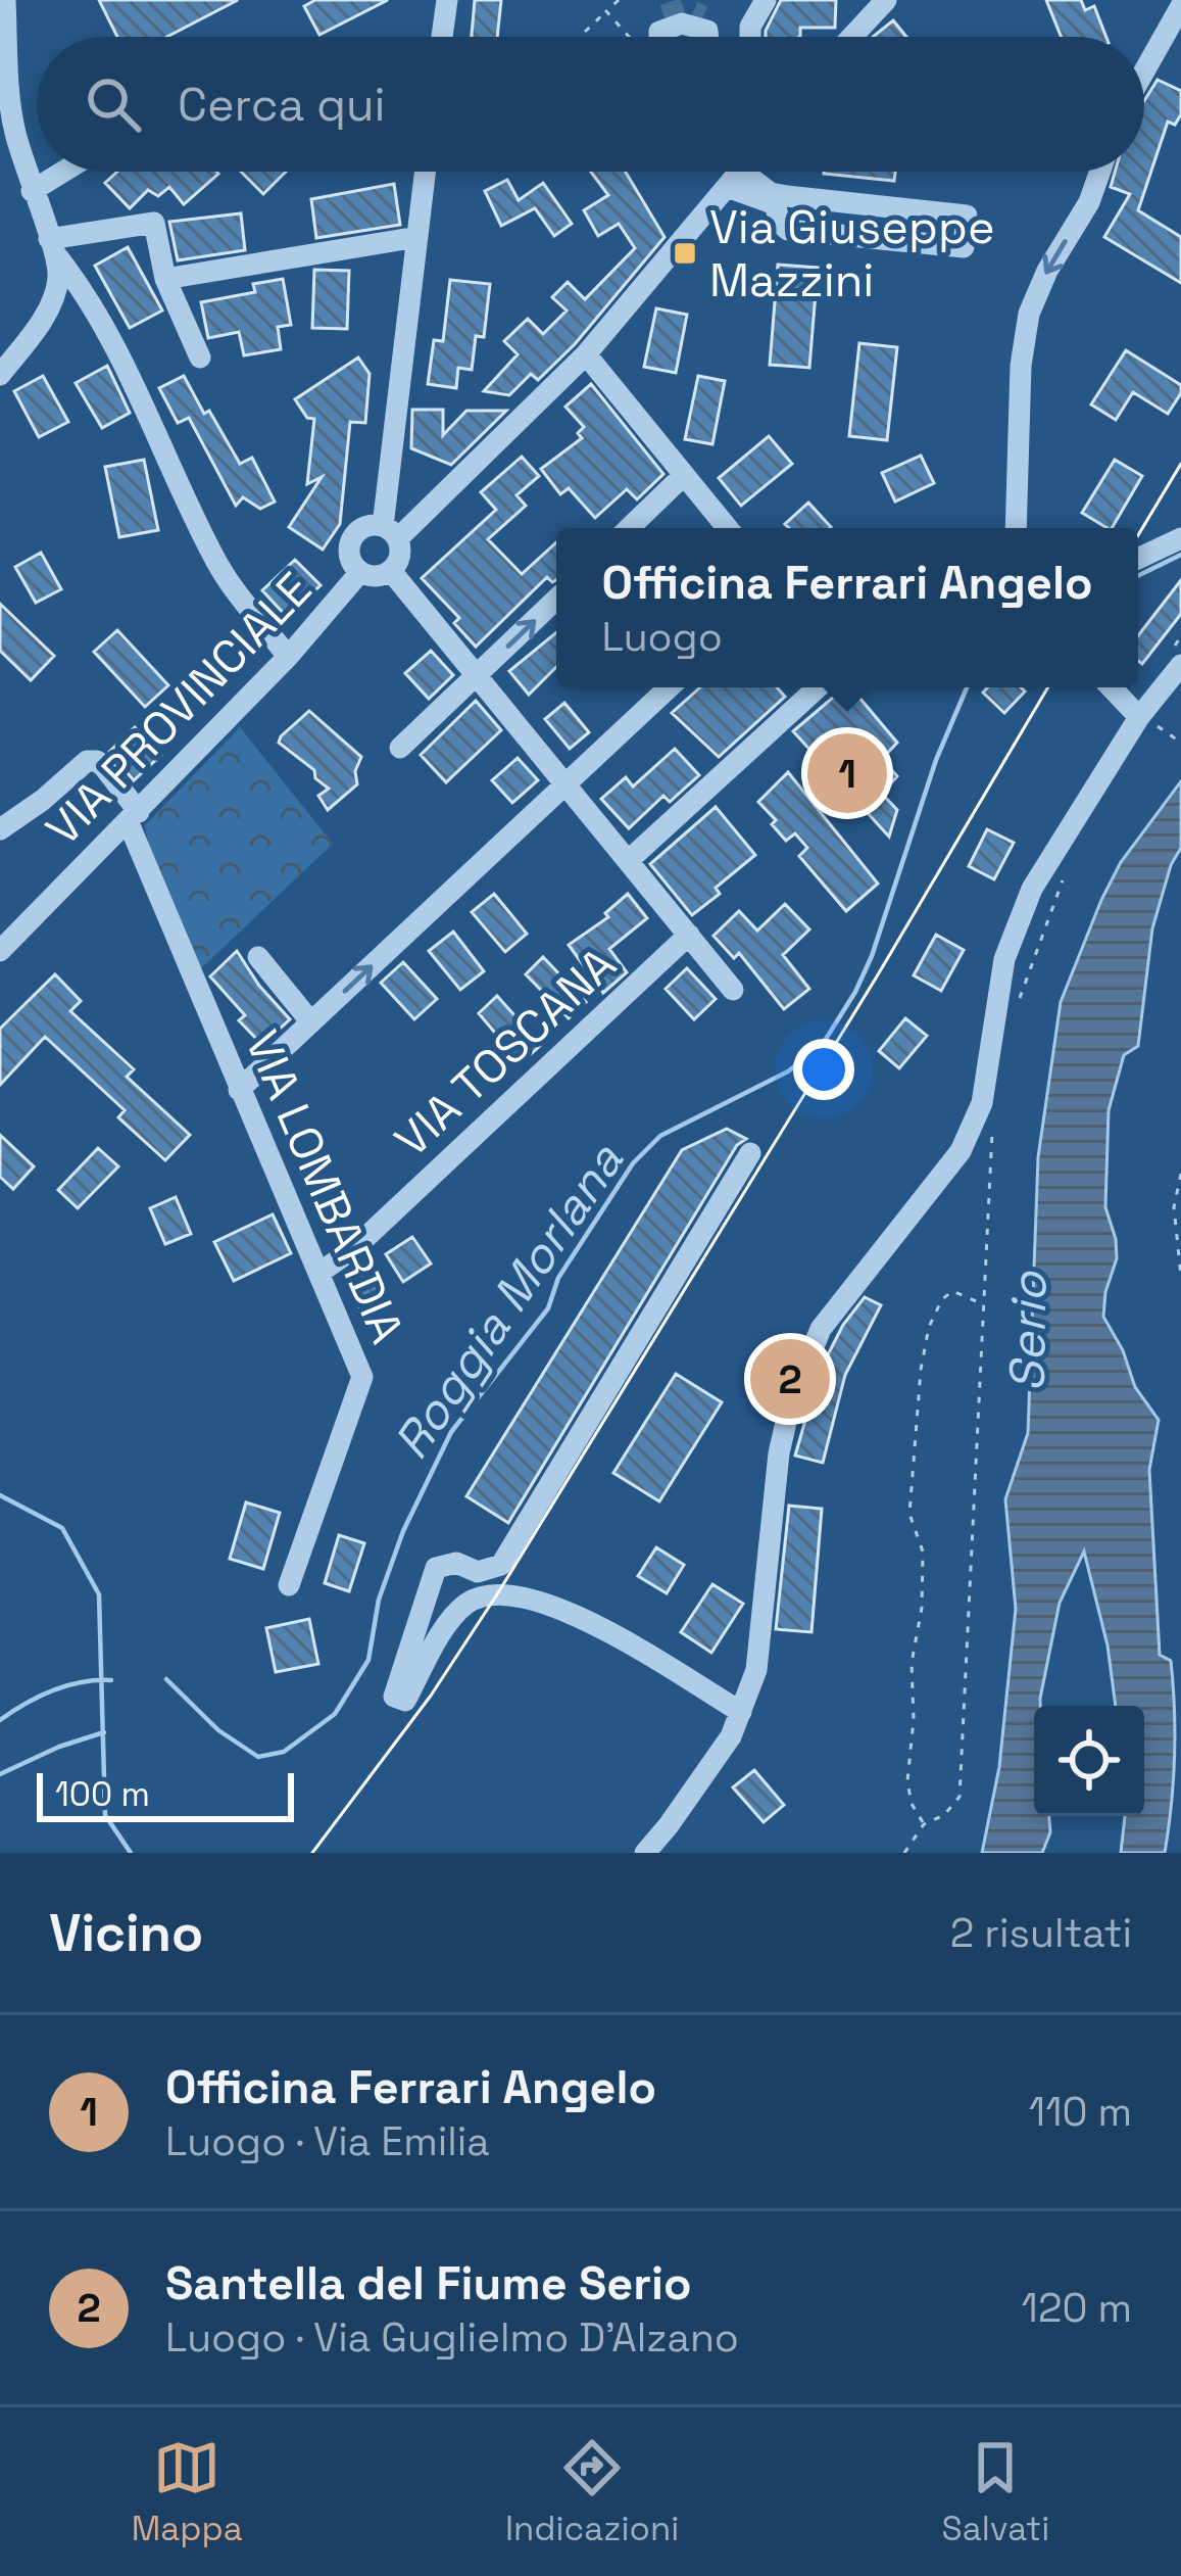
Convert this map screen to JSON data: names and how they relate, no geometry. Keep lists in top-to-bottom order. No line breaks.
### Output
{"streets":{"street":["VIA PROVINCIALE","VIA TOSCANA","VIA LOMBARDIA"]},"crossings":[["VIA PROVINCIALE","VIA LOMBARDIA"],["VIA TOSCANA","VIA LOMBARDIA"]],"water":["Roggia Morlana","Serio"],"places":{"transit":["Via Giuseppe Mazzini"]},"scale_bar":"100 m","page":{"search":"Cerca qui","popup":["Officina Ferrari Angelo","Luogo"],"pins":["1","2"],"scale":"100 m","heading":["Vicino","2 risultati"],"list":[{"mark":"1","name":"Officina Ferrari Angelo","note":"Luogo · Via Emilia","value":"110 m"},{"mark":"2","name":"Santella del Fiume Serio","note":"Luogo · Via Guglielmo D'Alzano","value":"120 m"}],"nav":["Mappa","Indicazioni","Salvati"]}}
